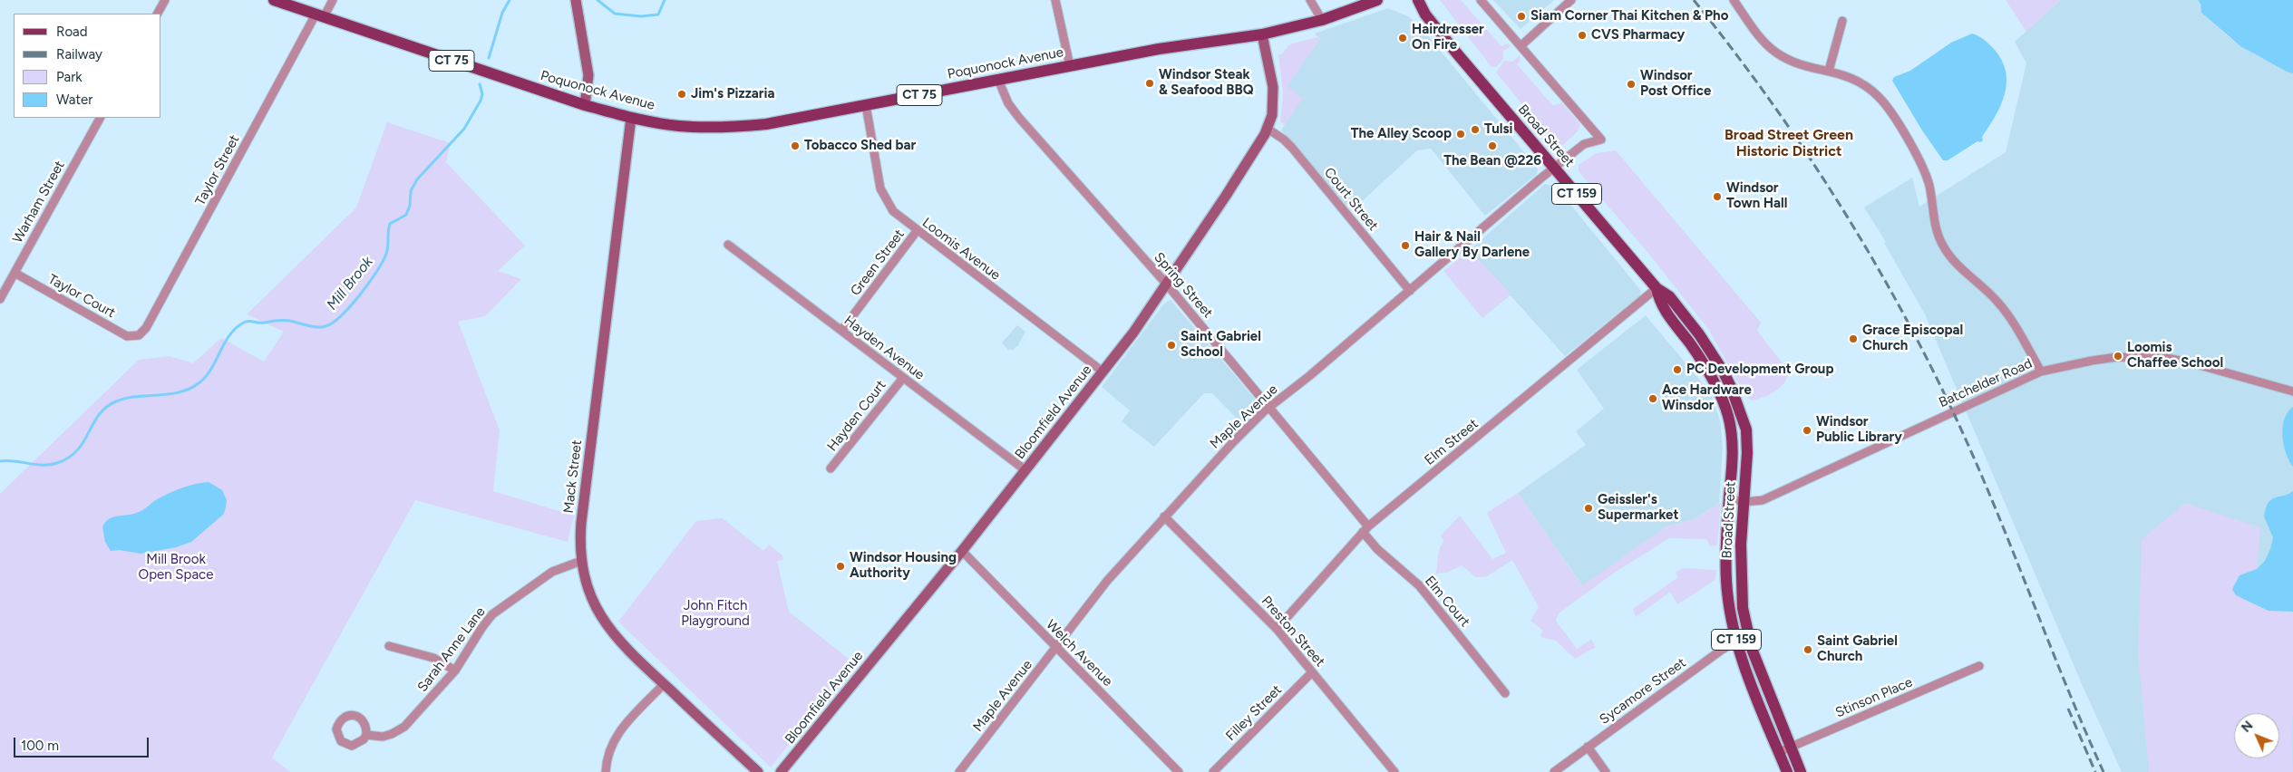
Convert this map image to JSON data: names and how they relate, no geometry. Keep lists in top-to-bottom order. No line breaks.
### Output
{"streets":{"main road":["CT 75","Poquonock Avenue","Broad Street","CT 159","Bloomfield Avenue","Mack Street"],"street":["Taylor Street","Court Street","Warham Street","Loomis Avenue","Green Street","Spring Street","Taylor Court","Hayden Avenue","Batchelder Road","Hayden Court","Maple Avenue","Elm Street","Elm Court","Preston Street","Sarah Anne Lane","Welch Avenue","Sycamore Street","Stinson Place","Filley Street"]},"crossings":[["Poquonock Avenue","Taylor Street"],["Poquonock Avenue","Loomis Avenue"],["Poquonock Avenue","Spring Street"],["Poquonock Avenue","Bloomfield Avenue"],["Poquonock Avenue","Mack Street"],["Broad Street","Batchelder Road"],["Broad Street","Maple Avenue"],["Broad Street","Elm Street"],["Broad Street","Sycamore Street"],["Broad Street","Stinson Place"],["Taylor Street","Taylor Court"],["Court Street","Bloomfield Avenue"],["Court Street","Maple Avenue"],["Warham Street","Taylor Court"],["Loomis Avenue","Green Street"],["Loomis Avenue","Bloomfield Avenue"],["Green Street","Hayden Avenue"],["Spring Street","Bloomfield Avenue"],["Spring Street","Maple Avenue"],["Spring Street","Elm Street"],["Spring Street","Elm Court"],["Hayden Avenue","Bloomfield Avenue"],["Hayden Avenue","Hayden Court"],["Bloomfield Avenue","Welch Avenue"],["Maple Avenue","Preston Street"],["Maple Avenue","Welch Avenue"],["Elm Street","Elm Court"],["Elm Street","Preston Street"],["Mack Street","Sarah Anne Lane"],["Preston Street","Filley Street"]],"districts":["Broad Street Green Historic District"],"water":["Mill Brook"],"parks":["Mill Brook Open Space","John Fitch Playground"],"places":["Siam Corner Thai Kitchen & Pho","CVS Pharmacy","Hairdresser On Fire","Windsor Steak & Seafood BBQ","Windsor Post Office","Jim's Pizzaria","Tulsi","The Alley Scoop","Tobacco Shed bar","The Bean @226","Windsor Town Hall","Hair & Nail Gallery By Darlene","Grace Episcopal Church","Saint Gabriel School","Loomis Chaffee School","PC Development Group","Ace Hardware Winsdor","Windsor Public Library","Geissler's Supermarket","Windsor Housing Authority","Saint Gabriel Church"],"legend":["Road","Railway","Park","Water"],"scale_bar":"100 m","north":"top left"}
